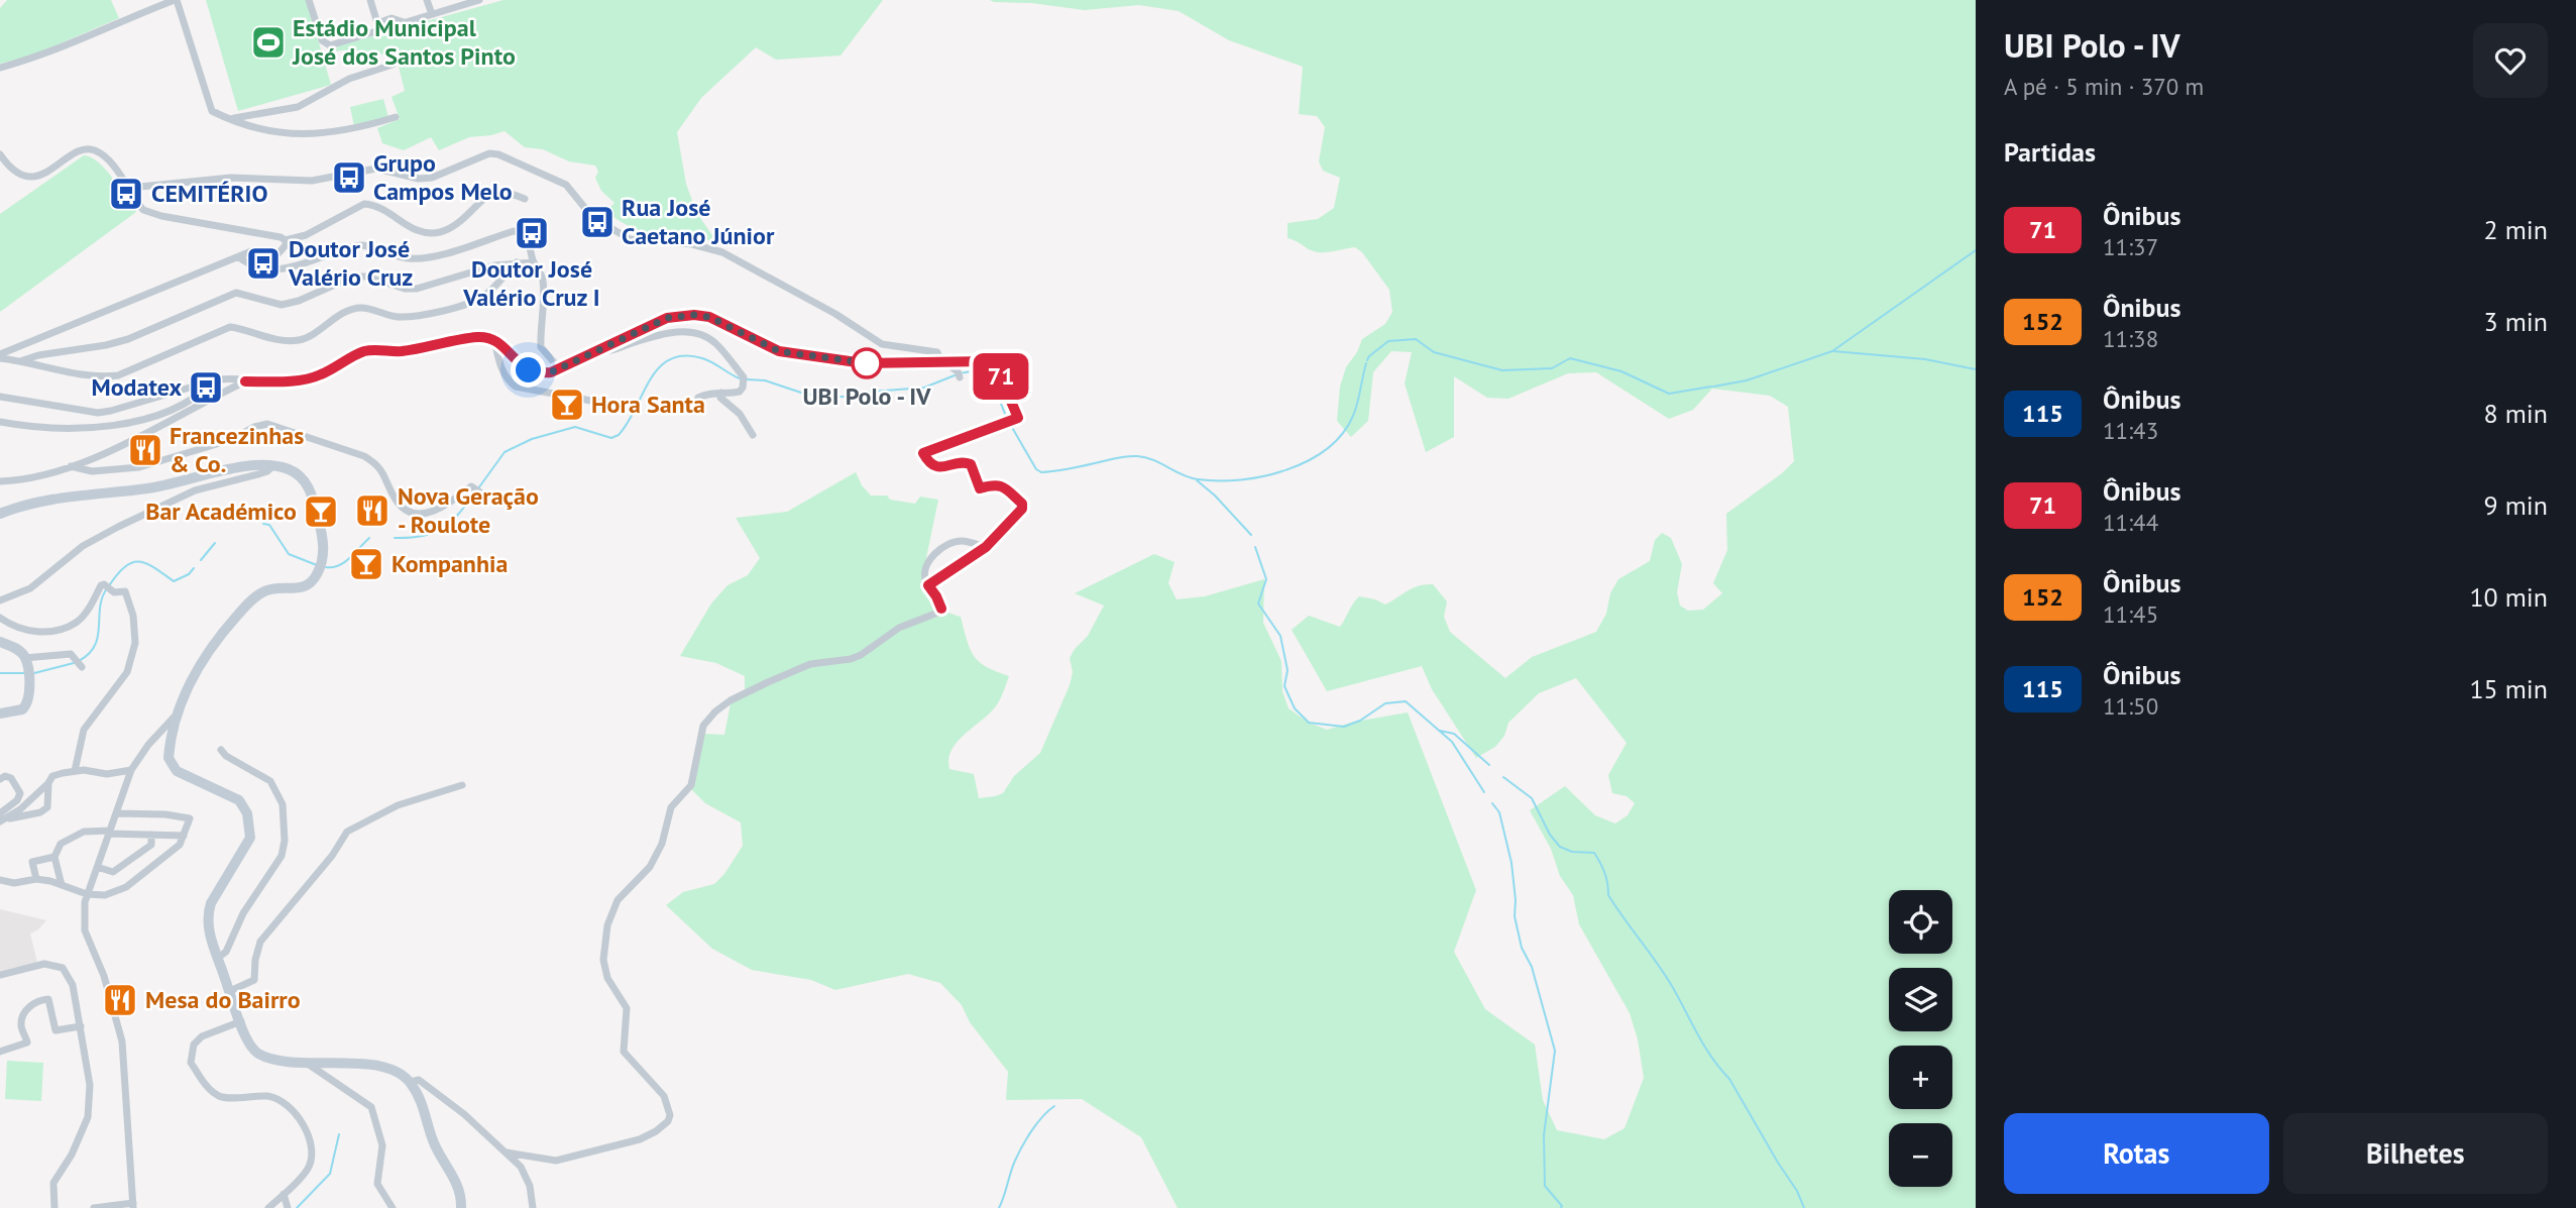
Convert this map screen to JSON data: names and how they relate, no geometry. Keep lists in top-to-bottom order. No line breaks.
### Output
{"places":{"sports":["Estádio Municipal José dos Santos Pinto"],"bus stop":["Grupo Campos Melo","CEMITÉRIO","Rua José Caetano Júnior","Doutor José Valério Cruz I","Doutor José Valério Cruz","Modatex"],"other":["UBI Polo - IV"],"bar":["Hora Santa","Bar Académico","Kompanhia"],"restaurant":["Francezinhas & Co.","Nova Geração - Roulote","Mesa do Bairro"]},"lines":["bus line 71"],"page":{"on_map":"71","heading":[["UBI Polo - IV","A pé · 5 min · 370 m"],"Partidas"],"list":[{"mark":"71","name":"Ônibus","note":"11:37","value":"2 min"},{"mark":"152","name":"Ônibus","note":"11:38","value":"3 min"},{"mark":"115","name":"Ônibus","note":"11:43","value":"8 min"},{"mark":"71","name":"Ônibus","note":"11:44","value":"9 min"},{"mark":"152","name":"Ônibus","note":"11:45","value":"10 min"},{"mark":"115","name":"Ônibus","note":"11:50","value":"15 min"}],"map_buttons":["+","−"],"buttons":["Rotas","Bilhetes"]}}
